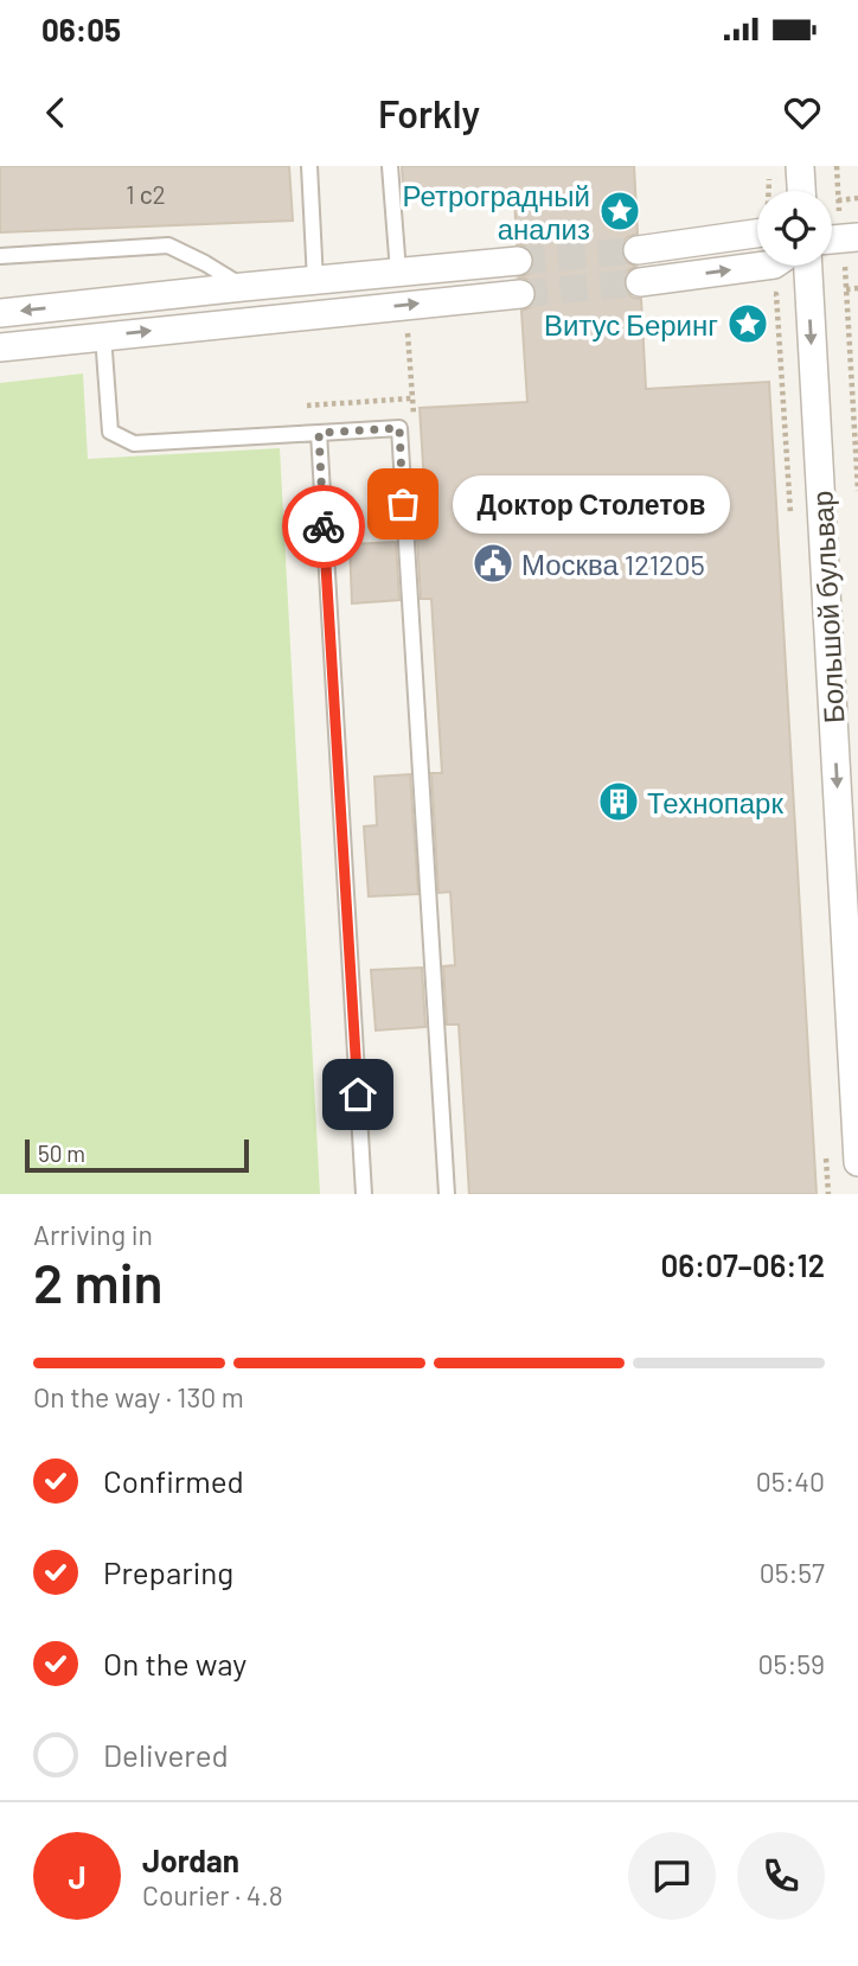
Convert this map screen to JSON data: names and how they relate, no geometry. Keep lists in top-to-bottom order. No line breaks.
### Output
{"streets":{"street":["Большой бульвар"]},"one_way":["Большой бульвар"],"places":{"place":["Ретроградный анализ","Витус Беринг"],"other":["Доктор Столетов"],"public building":["Москва 121205"],"building":["Технопарк"]},"house_numbers":["1 с2"],"scale_bar":"50 m","page":{"status":"06:05","header":"Forkly","bubble":"Доктор Столетов","scale":"50 m","heading":["2 min","Arriving in","06:07–06:12"],"panel":["Jordan","Courier · 4.8"],"bar":"On the way · 130 m","list":[["Confirmed","05:40"],["Preparing","05:57"],["On the way","05:59"],"Delivered"],"round":"J"}}
